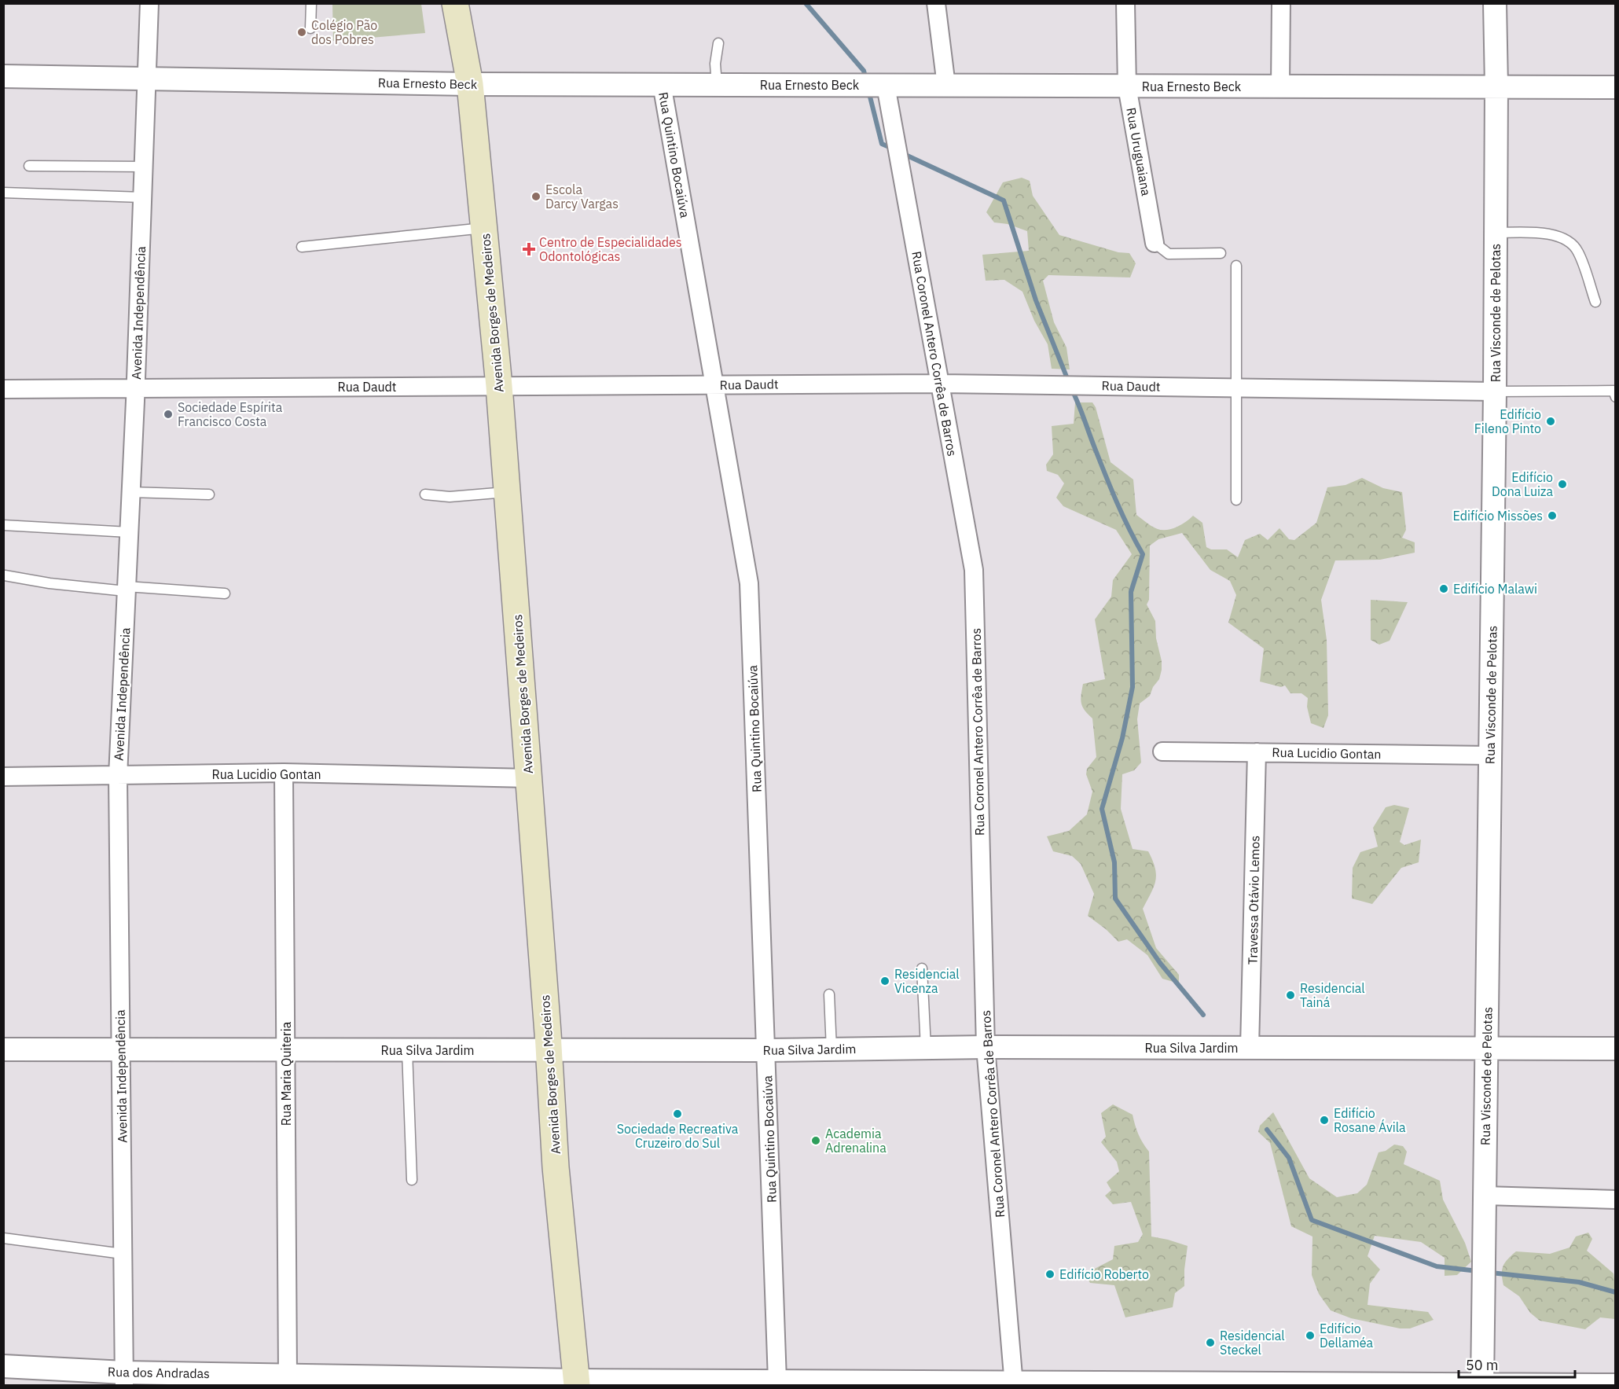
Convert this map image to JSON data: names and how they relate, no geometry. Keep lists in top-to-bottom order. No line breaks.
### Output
{"streets":{"main road":["Avenida Borges de Medeiros"],"street":["Rua Ernesto Beck","Rua Uruguaiana","Rua Quintino Bocaiúva","Avenida Independência","Rua Visconde de Pelotas","Rua Coronel Antero Corrêa de Barros","Rua Daudt","Rua Lucidio Gontan","Travessa Otávio Lemos","Rua Silva Jardim","Rua Maria Quiteria","Rua dos Andradas"]},"crossings":[["Rua Ernesto Beck","Rua Uruguaiana"],["Rua Ernesto Beck","Rua Quintino Bocaiúva"],["Rua Ernesto Beck","Avenida Independência"],["Rua Ernesto Beck","Avenida Borges de Medeiros"],["Rua Ernesto Beck","Rua Visconde de Pelotas"],["Rua Ernesto Beck","Rua Coronel Antero Corrêa de Barros"],["Rua Quintino Bocaiúva","Rua Daudt"],["Rua Quintino Bocaiúva","Rua Silva Jardim"],["Rua Quintino Bocaiúva","Rua dos Andradas"],["Avenida Independência","Rua Daudt"],["Avenida Independência","Rua Lucidio Gontan"],["Avenida Independência","Rua Silva Jardim"],["Avenida Independência","Rua dos Andradas"],["Avenida Borges de Medeiros","Rua Daudt"],["Avenida Borges de Medeiros","Rua Lucidio Gontan"],["Avenida Borges de Medeiros","Rua Silva Jardim"],["Avenida Borges de Medeiros","Rua dos Andradas"],["Rua Visconde de Pelotas","Rua Daudt"],["Rua Visconde de Pelotas","Rua Lucidio Gontan"],["Rua Visconde de Pelotas","Rua Silva Jardim"],["Rua Visconde de Pelotas","Rua dos Andradas"],["Rua Coronel Antero Corrêa de Barros","Rua Daudt"],["Rua Coronel Antero Corrêa de Barros","Rua Silva Jardim"],["Rua Coronel Antero Corrêa de Barros","Rua dos Andradas"],["Rua Lucidio Gontan","Travessa Otávio Lemos"],["Rua Lucidio Gontan","Rua Maria Quiteria"],["Travessa Otávio Lemos","Rua Silva Jardim"],["Rua Silva Jardim","Rua Maria Quiteria"],["Rua Maria Quiteria","Rua dos Andradas"]],"places":{"other":["Colégio Pão dos Pobres","Escola Darcy Vargas","Sociedade Espírita Francisco Costa","Edifício Fileno Pinto","Edifício Dona Luiza","Edifício Missões","Edifício Malawi","Residencial Vicenza","Residencial Tainá","Sociedade Recreativa Cruzeiro do Sul","Edifício Rosane Ávila","Academia Adrenalina","Edifício Roberto","Edifício Dellaméa","Residencial Steckel"],"health":["Centro de Especialidades Odontológicas"]},"scale_bar":"50 m"}
